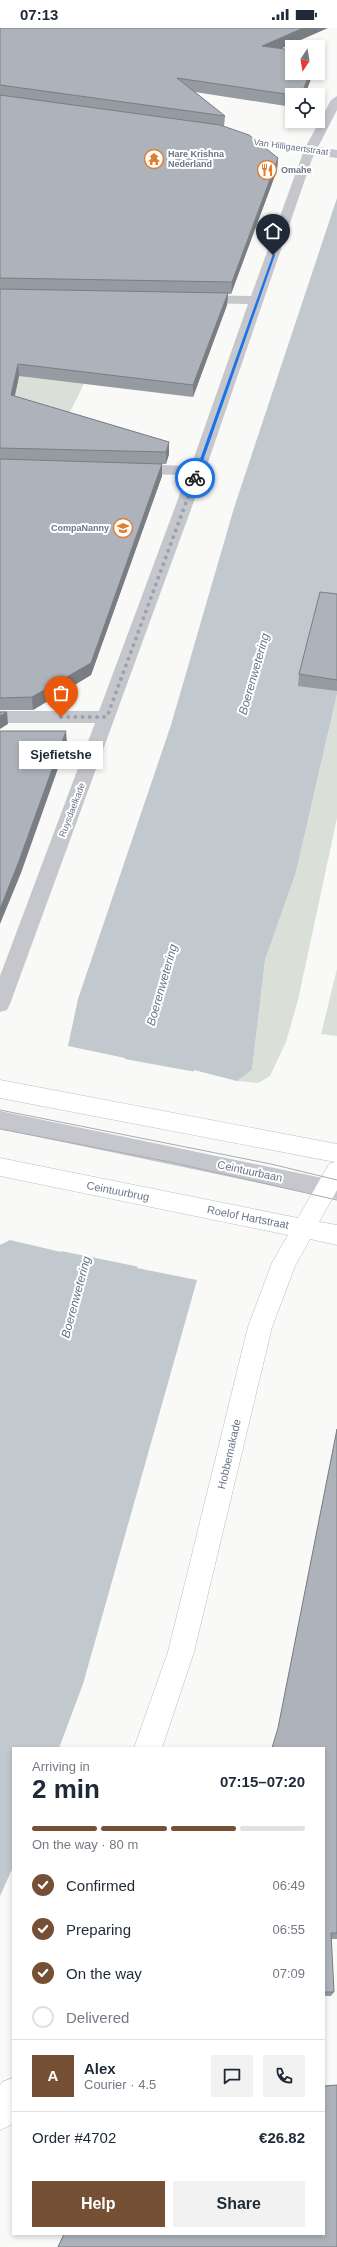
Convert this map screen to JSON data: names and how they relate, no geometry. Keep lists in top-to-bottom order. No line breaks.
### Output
{"streets":{"street":["Van Hilligaertstraat","Ruysdaelkade","Ceintuurbaan","Ceintuurbrug","Roelof Hartstraat","Hobbemakade"]},"crossings":[["Van Hilligaertstraat","Ruysdaelkade"],["Ceintuurbaan","Hobbemakade"],["Ceintuurbrug","Roelof Hartstraat"],["Roelof Hartstraat","Hobbemakade"]],"water":["Boerenwetering"],"places":{"temple":["Hare Krishna Nederland"],"restaurant":["Omahe"],"school or university":["CompaNanny"],"other":["Sjefietshe"]},"north":"bottom","page":{"status":"07:13","bubble":"Sjefietshe","heading":["2 min","Arriving in","07:15–07:20"],"panel":["Alex","Courier · 4.5","Order #4702","€26.82"],"bar":"On the way · 80 m","list":[["Confirmed","06:49"],["Preparing","06:55"],["On the way","07:09"],"Delivered"],"round":"A","buttons":["Help","Share"]}}
